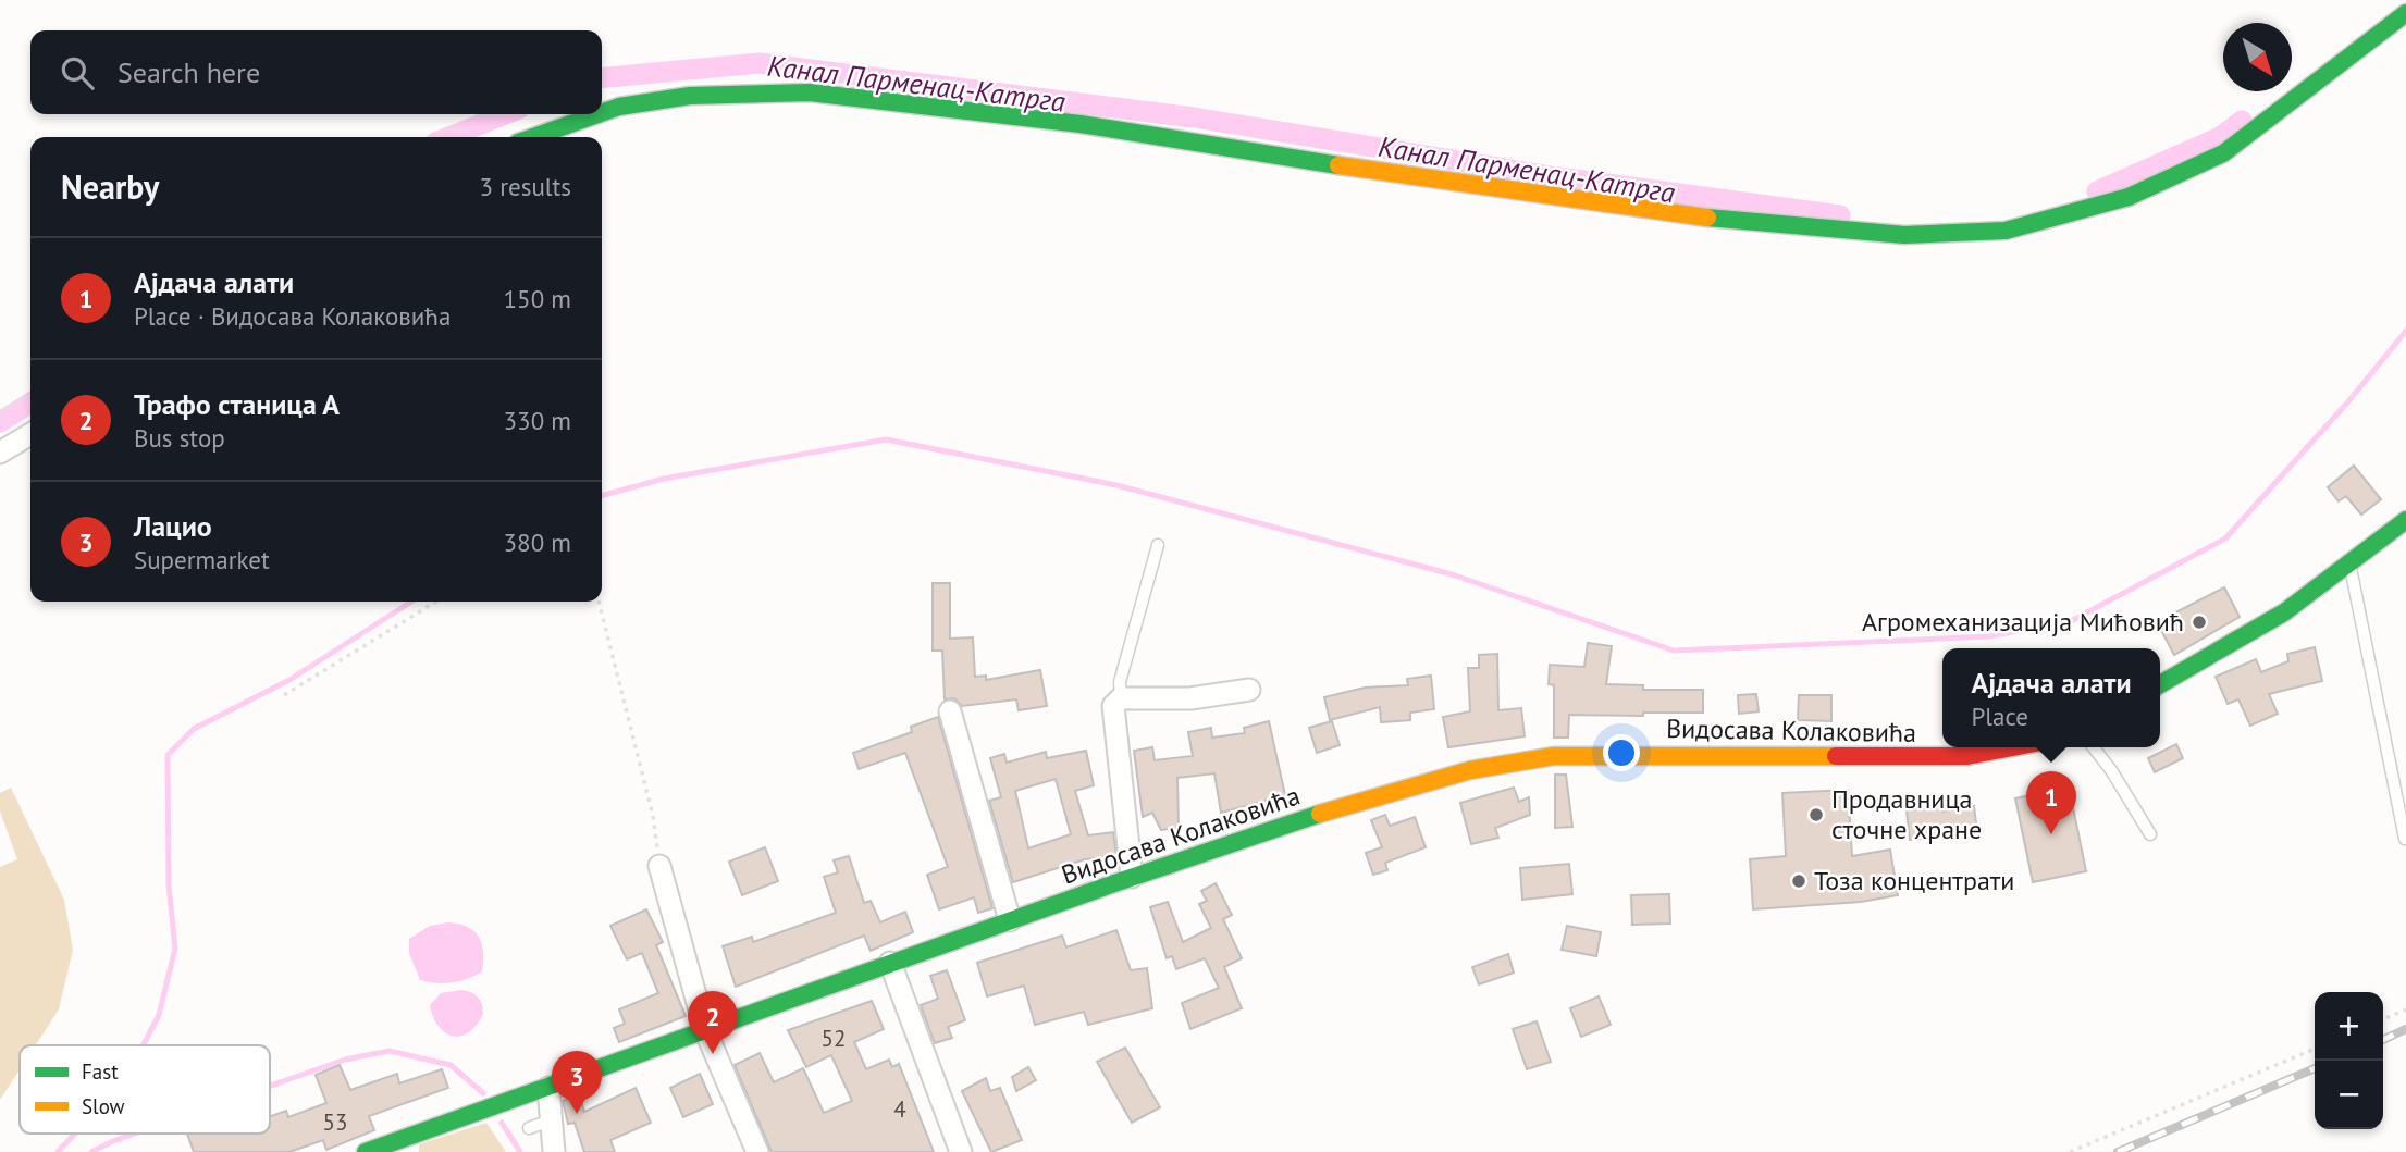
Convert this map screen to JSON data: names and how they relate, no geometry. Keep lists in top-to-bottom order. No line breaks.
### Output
{"streets":{"street":["Видосава Колаковића"]},"water":["Канал Парменац-Катрга"],"places":["Агромеханизација Мићовић","Продавница сточне хране","Тоза концентрати"],"house_numbers":["52","4","53"],"legend":["Fast","Slow"],"north":"bottom right","page":{"search":"Search here","heading":["Nearby","3 results"],"list":[{"mark":"1","name":"Ајдача алати","note":"Place · Видосава Колаковића","value":"150 m"},{"mark":"2","name":"Трафо станица А","note":"Bus stop","value":"330 m"},{"mark":"3","name":"Лацио","note":"Supermarket","value":"380 m"}],"popup":["Ајдача алати","Place"],"pins":["1","2","3"],"map_buttons":["+","−"]}}
